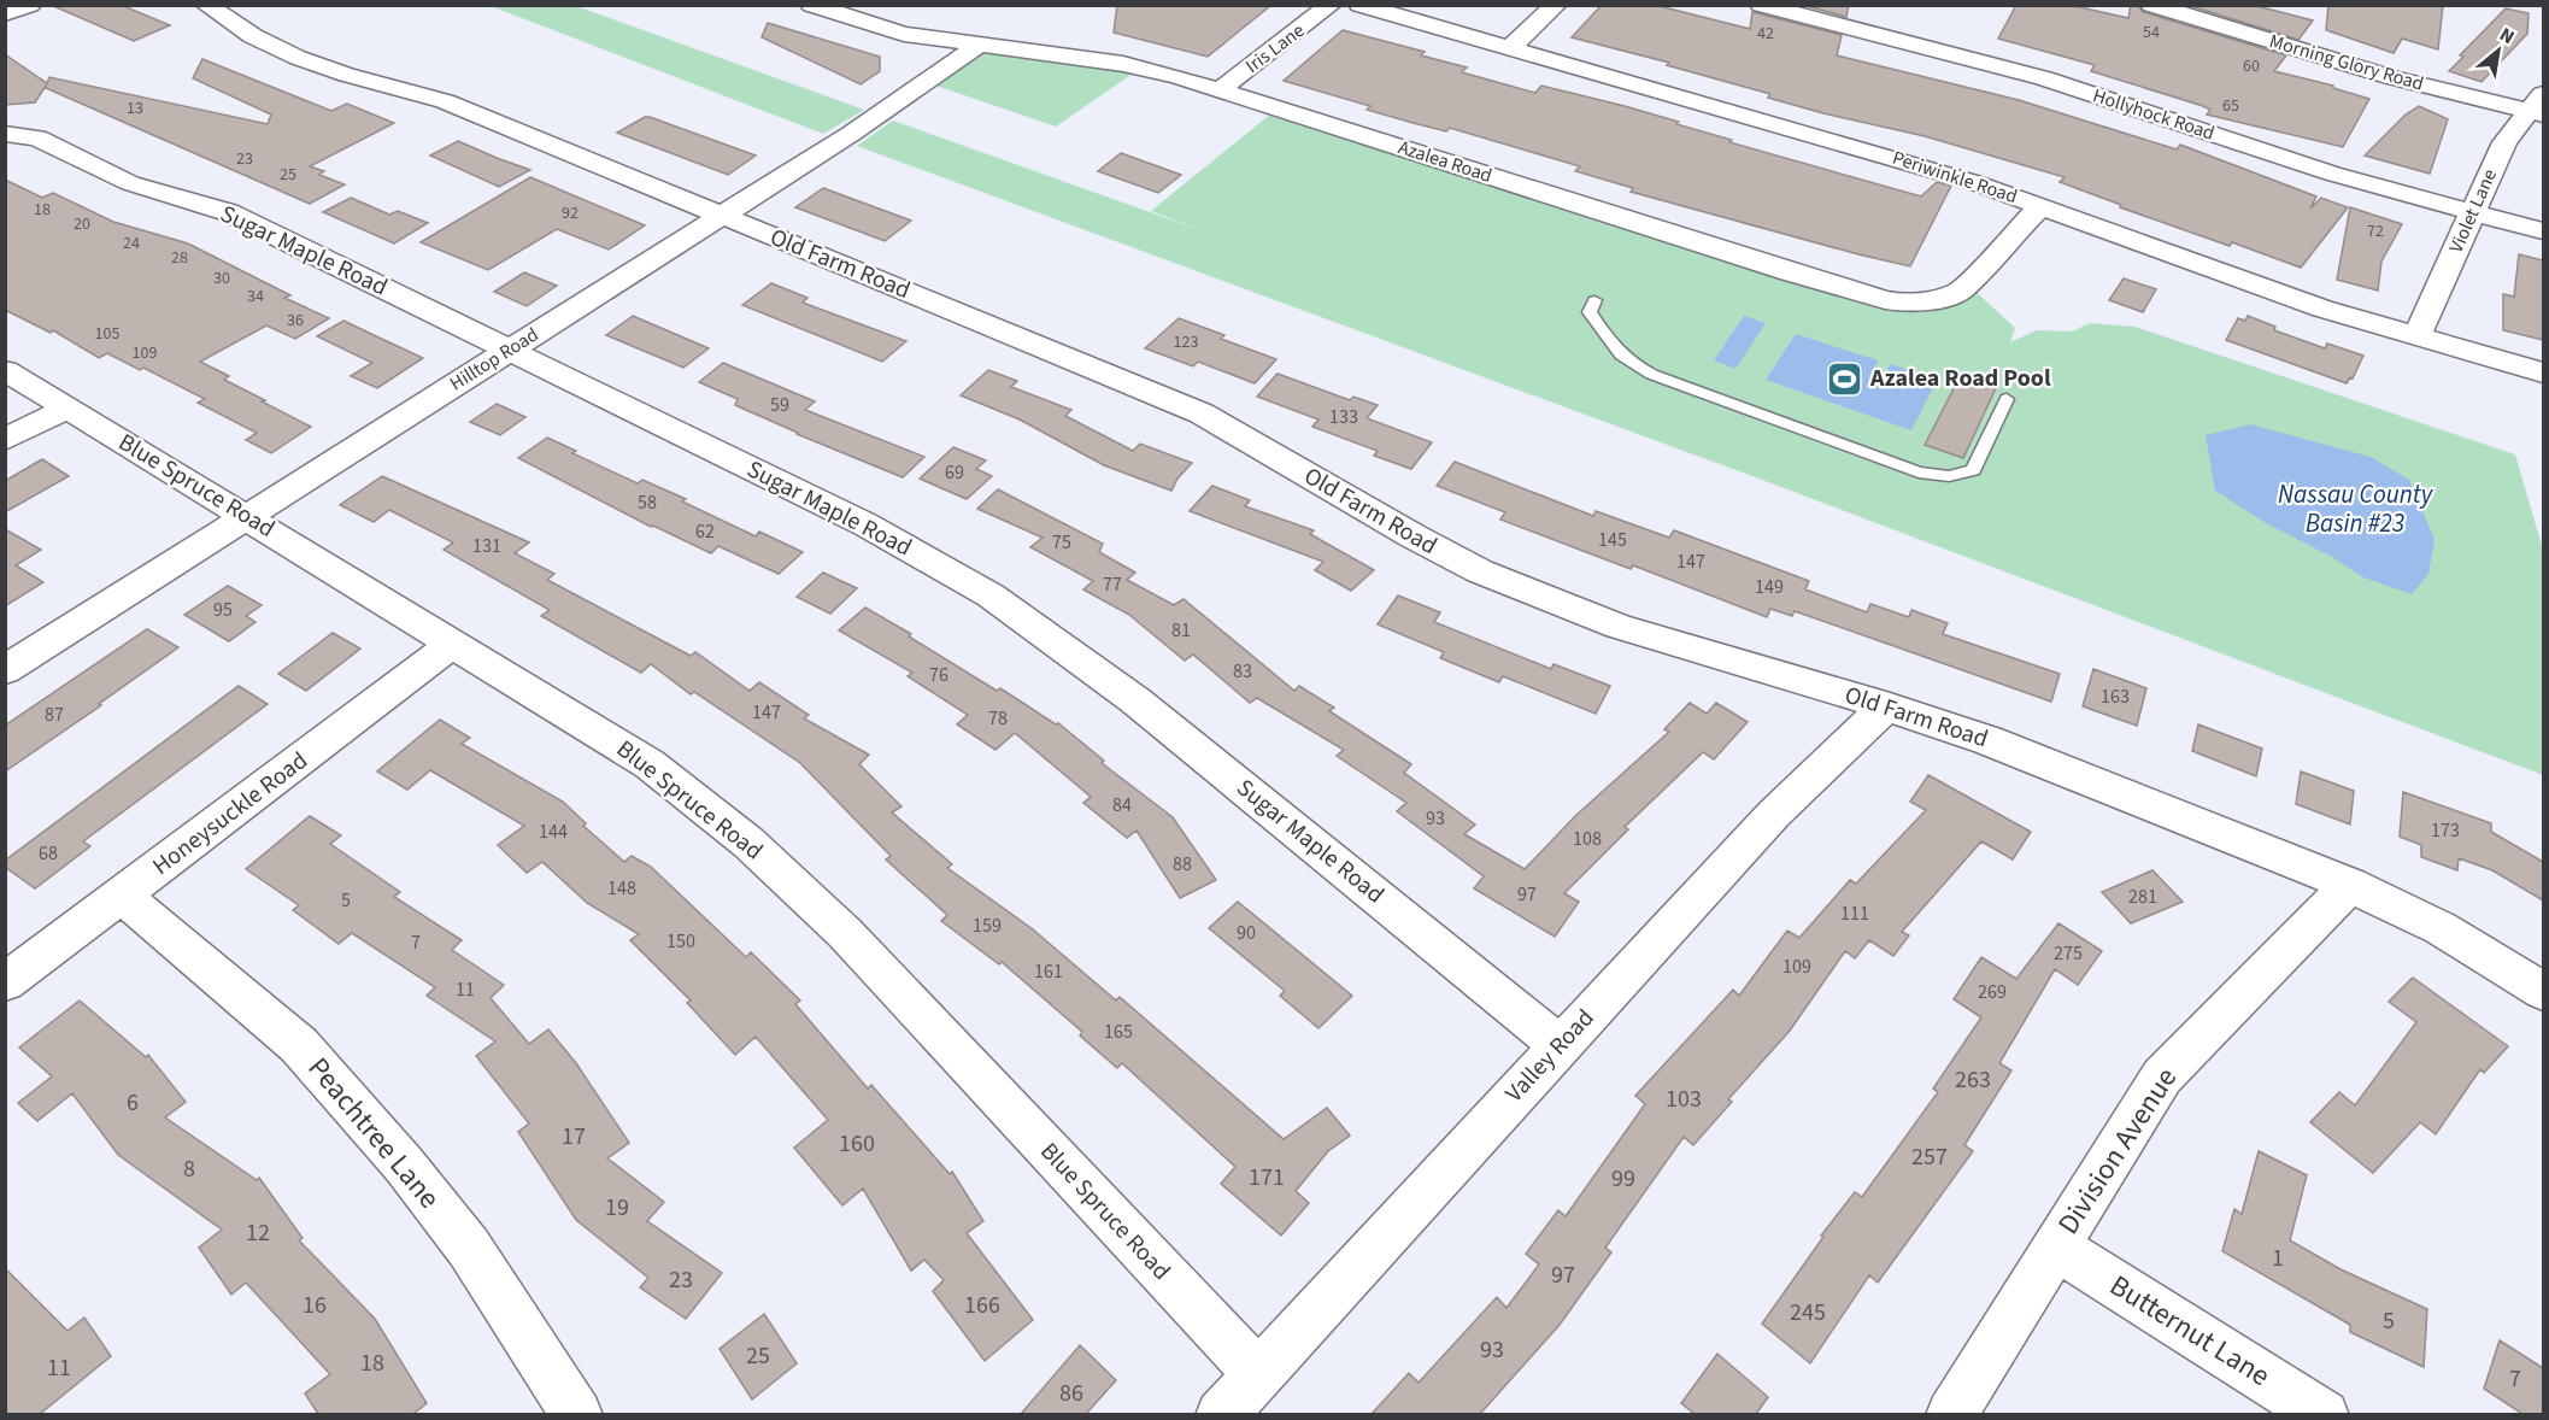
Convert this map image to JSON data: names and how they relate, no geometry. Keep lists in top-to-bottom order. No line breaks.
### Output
{"streets":{"street":["Iris Lane","Morning Glory Road","Hollyhock Road","Azalea Road","Periwinkle Road","Violet Lane","Sugar Maple Road","Old Farm Road","Hilltop Road","Blue Spruce Road","Honeysuckle Road","Valley Road","Peachtree Lane","Division Avenue","Butternut Lane"]},"crossings":[["Iris Lane","Azalea Road"],["Morning Glory Road","Violet Lane"],["Hollyhock Road","Violet Lane"],["Azalea Road","Periwinkle Road"],["Azalea Road","Hilltop Road"],["Periwinkle Road","Violet Lane"],["Sugar Maple Road","Hilltop Road"],["Sugar Maple Road","Valley Road"],["Old Farm Road","Hilltop Road"],["Old Farm Road","Valley Road"],["Old Farm Road","Division Avenue"],["Hilltop Road","Blue Spruce Road"],["Blue Spruce Road","Honeysuckle Road"],["Blue Spruce Road","Valley Road"],["Honeysuckle Road","Peachtree Lane"],["Division Avenue","Butternut Lane"]],"water":["Nassau County Basin #23"],"places":{"sports":["Azalea Road Pool"]},"house_numbers":["54","42","60","65","13","23","25","18","92","20","72","24","28","30","34","36","105","123","109","59","133","69","58","62","145","75","131","147","77","149","95","81","83","76","163","147","87","78","84","93","173","144","108","68","88","148","97","281","5","111","159","90","150","7","275","109","161","11","269","165","263","103","6","17","160","257","8","171","99","19","12","1","97","23","16","166","245","5","93","25","18","11","7","86"],"north":"top right"}
